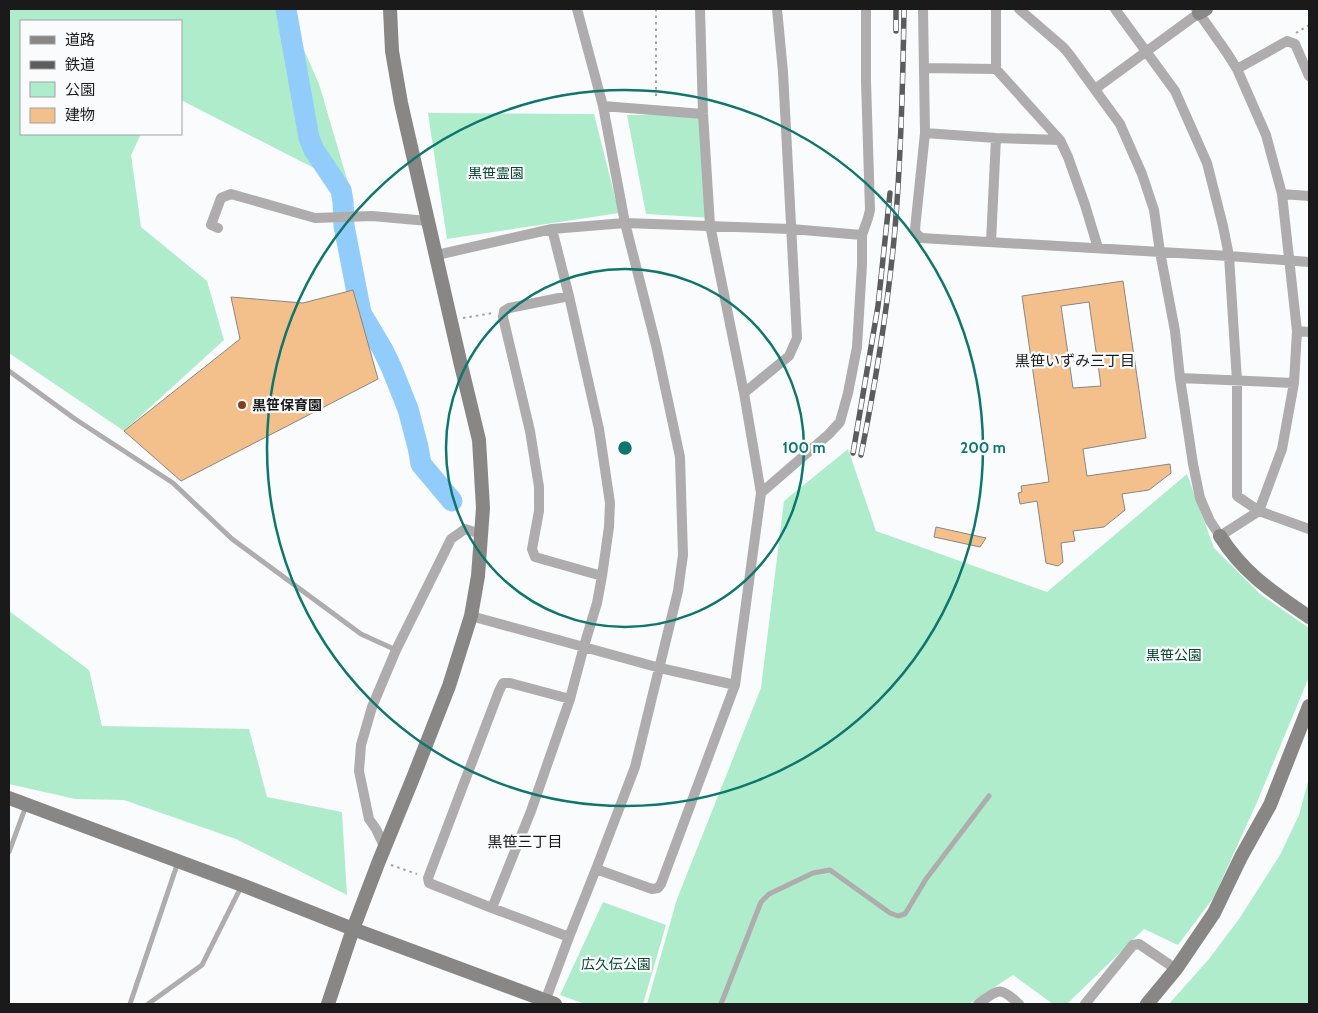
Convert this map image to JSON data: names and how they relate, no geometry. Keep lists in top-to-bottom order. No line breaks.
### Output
{"districts":["黒笹いずみ三丁目","黒笹三丁目"],"parks":["黒笹霊園","黒笹公園","広久伝公園"],"places":["黒笹保育園"],"legend":["道路","鉄道","公園","建物"],"rings":["100 m","200 m"]}
